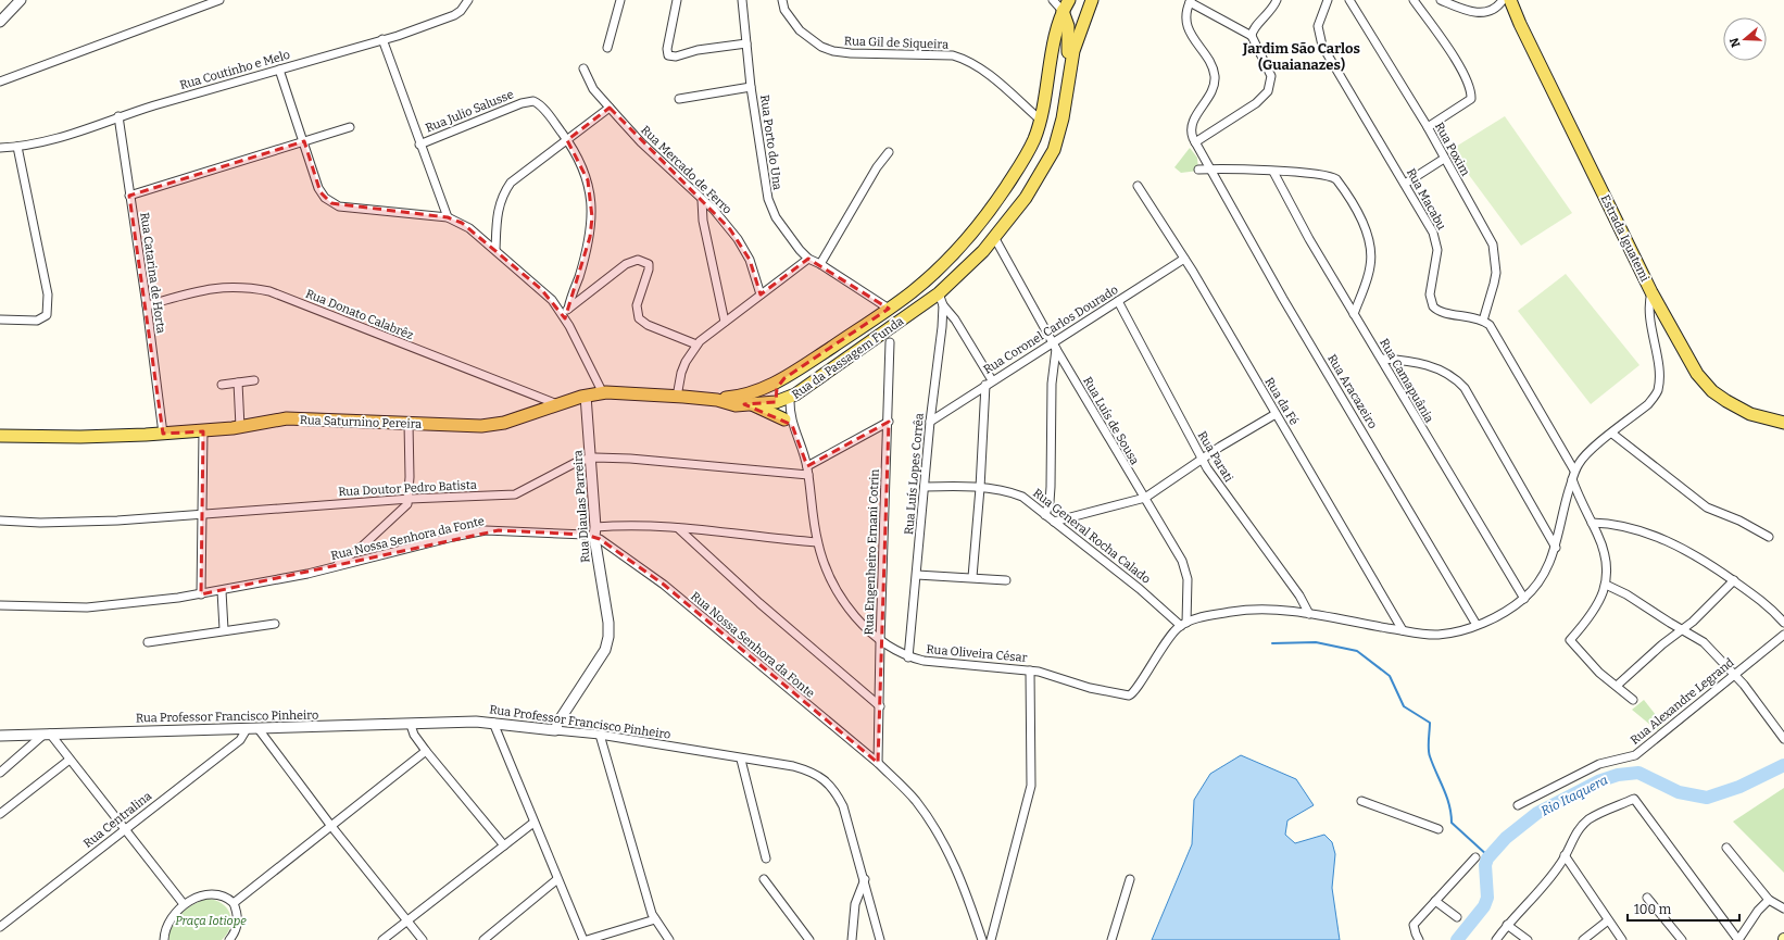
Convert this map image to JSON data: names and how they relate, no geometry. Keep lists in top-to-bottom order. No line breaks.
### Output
{"streets":{"main road":["Estrada Iguatemi","Rua da Passagem Funda","Rua Saturnino Pereira"],"street":["Rua Gil de Siqueira","Rua Coutinho e Melo","Rua Julio Salusse","Rua Porto do Una","Rua Poxim","Rua Mercado de Ferro","Rua Macabu","Rua Catarina de Horta","Rua Donato Calabrêz","Rua Coronel Carlos Dourado","Rua Camapuânia","Rua Aracazeiro","Rua da Fé","Rua Luís de Sousa","Rua Parati","Rua Luís Lopes Corrêa","Rua Doutor Pedro Batista","Rua Diaulas Parreira","Rua General Rocha Calado","Rua Nossa Senhora da Fonte","Rua Engenheiro Ernani Cotrin","Rua Oliveira César","Rua Alexandre Legrand","Rua Professor Francisco Pinheiro","Rua Centralina"]},"crossings":[["Rua Gil de Siqueira","Rua da Passagem Funda"],["Rua Coutinho e Melo","Rua Catarina de Horta"],["Rua Porto do Una","Rua da Passagem Funda"],["Rua Poxim","Rua Macabu"],["Rua Catarina de Horta","Rua Donato Calabrêz"],["Rua Catarina de Horta","Rua Saturnino Pereira"],["Rua Donato Calabrêz","Rua Saturnino Pereira"],["Rua Coronel Carlos Dourado","Rua da Fé"],["Rua Coronel Carlos Dourado","Rua Luís de Sousa"],["Rua Coronel Carlos Dourado","Rua Parati"],["Rua Coronel Carlos Dourado","Rua Luís Lopes Corrêa"],["Rua da Passagem Funda","Rua Luís de Sousa"],["Rua da Passagem Funda","Rua Saturnino Pereira"],["Rua da Passagem Funda","Rua Luís Lopes Corrêa"],["Rua Luís de Sousa","Rua General Rocha Calado"],["Rua Luís de Sousa","Rua Oliveira César"],["Rua Saturnino Pereira","Rua Diaulas Parreira"],["Rua Luís Lopes Corrêa","Rua General Rocha Calado"],["Rua Luís Lopes Corrêa","Rua Oliveira César"],["Rua Doutor Pedro Batista","Rua Diaulas Parreira"],["Rua Doutor Pedro Batista","Rua Oliveira César"],["Rua Diaulas Parreira","Rua Nossa Senhora da Fonte"],["Rua Diaulas Parreira","Rua Professor Francisco Pinheiro"],["Rua General Rocha Calado","Rua Oliveira César"],["Rua Nossa Senhora da Fonte","Rua Engenheiro Ernani Cotrin"],["Rua Engenheiro Ernani Cotrin","Rua Oliveira César"],["Rua Professor Francisco Pinheiro","Rua Centralina"]],"districts":["Jardim São Carlos (Guaianazes)"],"water":["Rio Itaquera"],"parks":["Praça Iotiope"],"scale_bar":"100 m","north":"left"}
